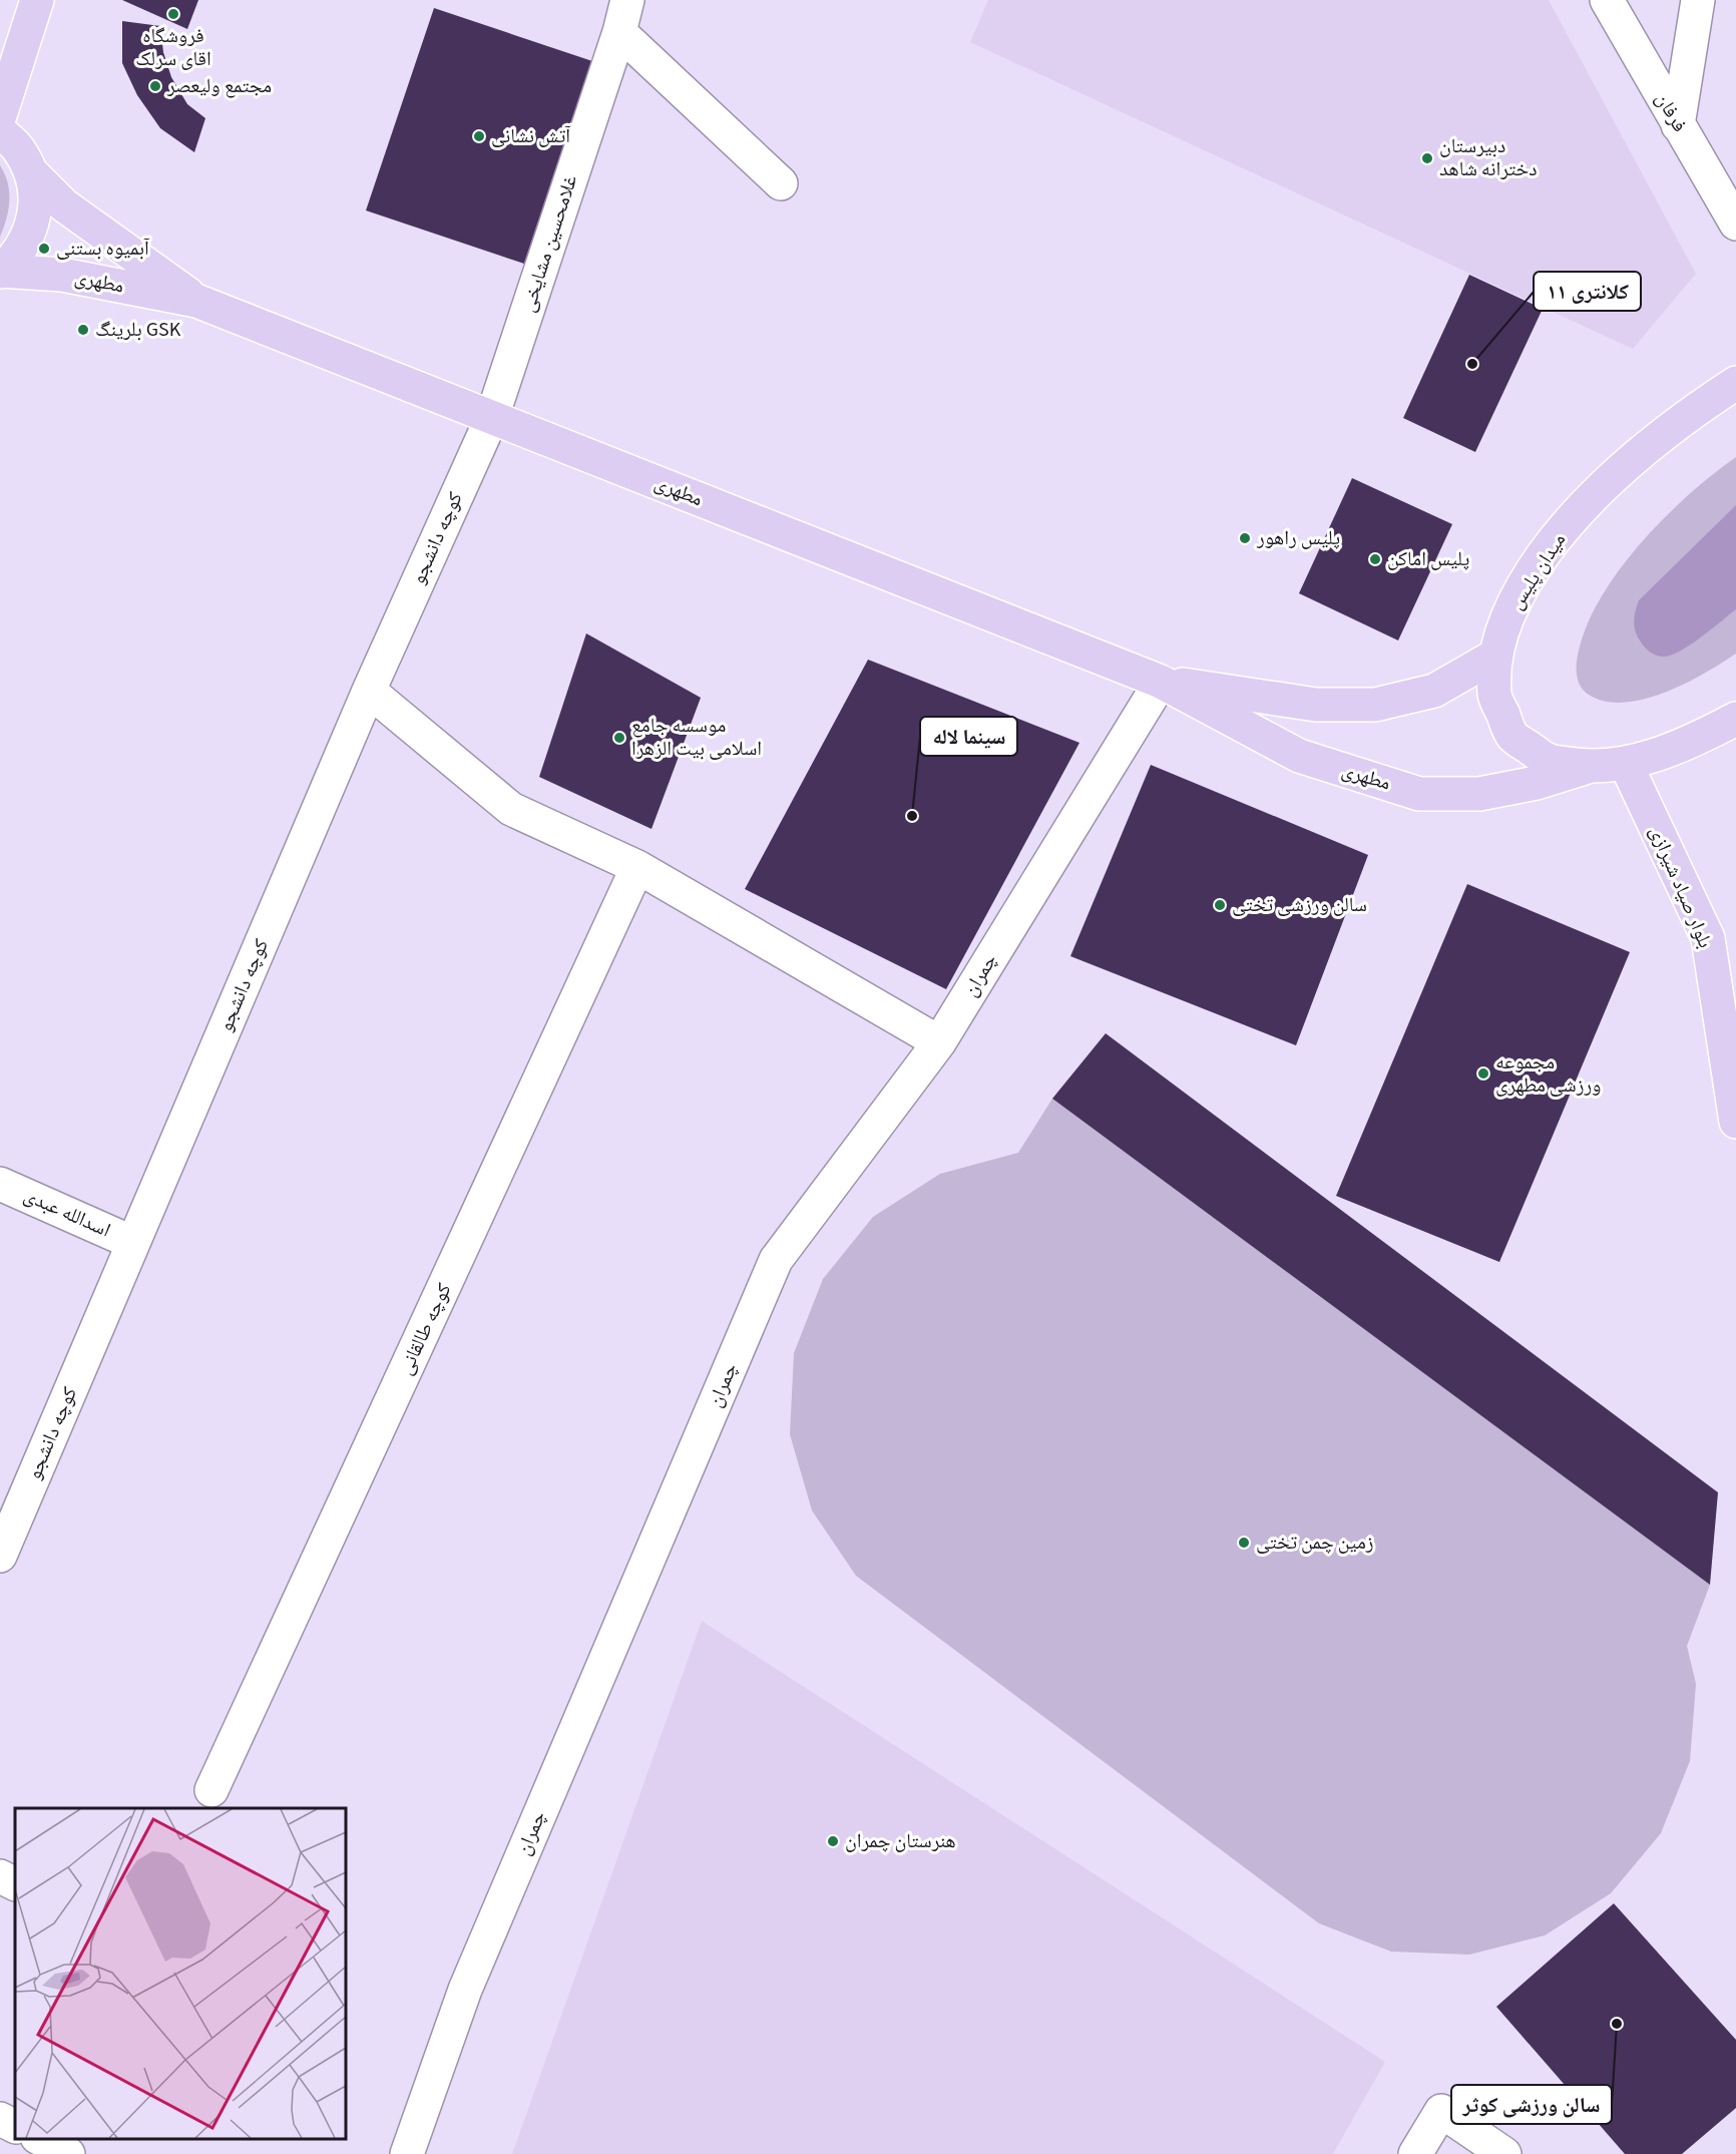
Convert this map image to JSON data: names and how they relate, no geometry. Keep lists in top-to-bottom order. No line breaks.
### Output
{"streets":{"main road":["مطهری","میدان پلیس","بلوار صیاد شیرازی"],"street":["فرفان","غلامحسین مشایخی","کوچه دانشجو","چمران","اسدالله عبدی","کوچه طالقانی"]},"crossings":[["غلامحسین مشایخی","مطهری"],["غلامحسین مشایخی","کوچه دانشجو"],["مطهری","کوچه دانشجو"],["مطهری","میدان پلیس"],["مطهری","چمران"],["کوچه دانشجو","اسدالله عبدی"],["میدان پلیس","بلوار صیاد شیرازی"]],"places":["فروشگاه اقای سرلک","مجتمع ولیعصر","آتش نشانی","دبیرستان دخترانه شاهد","آبمیوه بستنی","بلرینگ GSK","کلانتری ۱۱","پلیس راهور","پلیس اماکن","موسسه جامع اسلامی بیت الزهرا","سینما لاله","سالن ورزشی تختی","مجموعه ورزشی مطهری","زمین چمن تختی","هنرستان چمران","سالن ورزشی کوثر"]}
